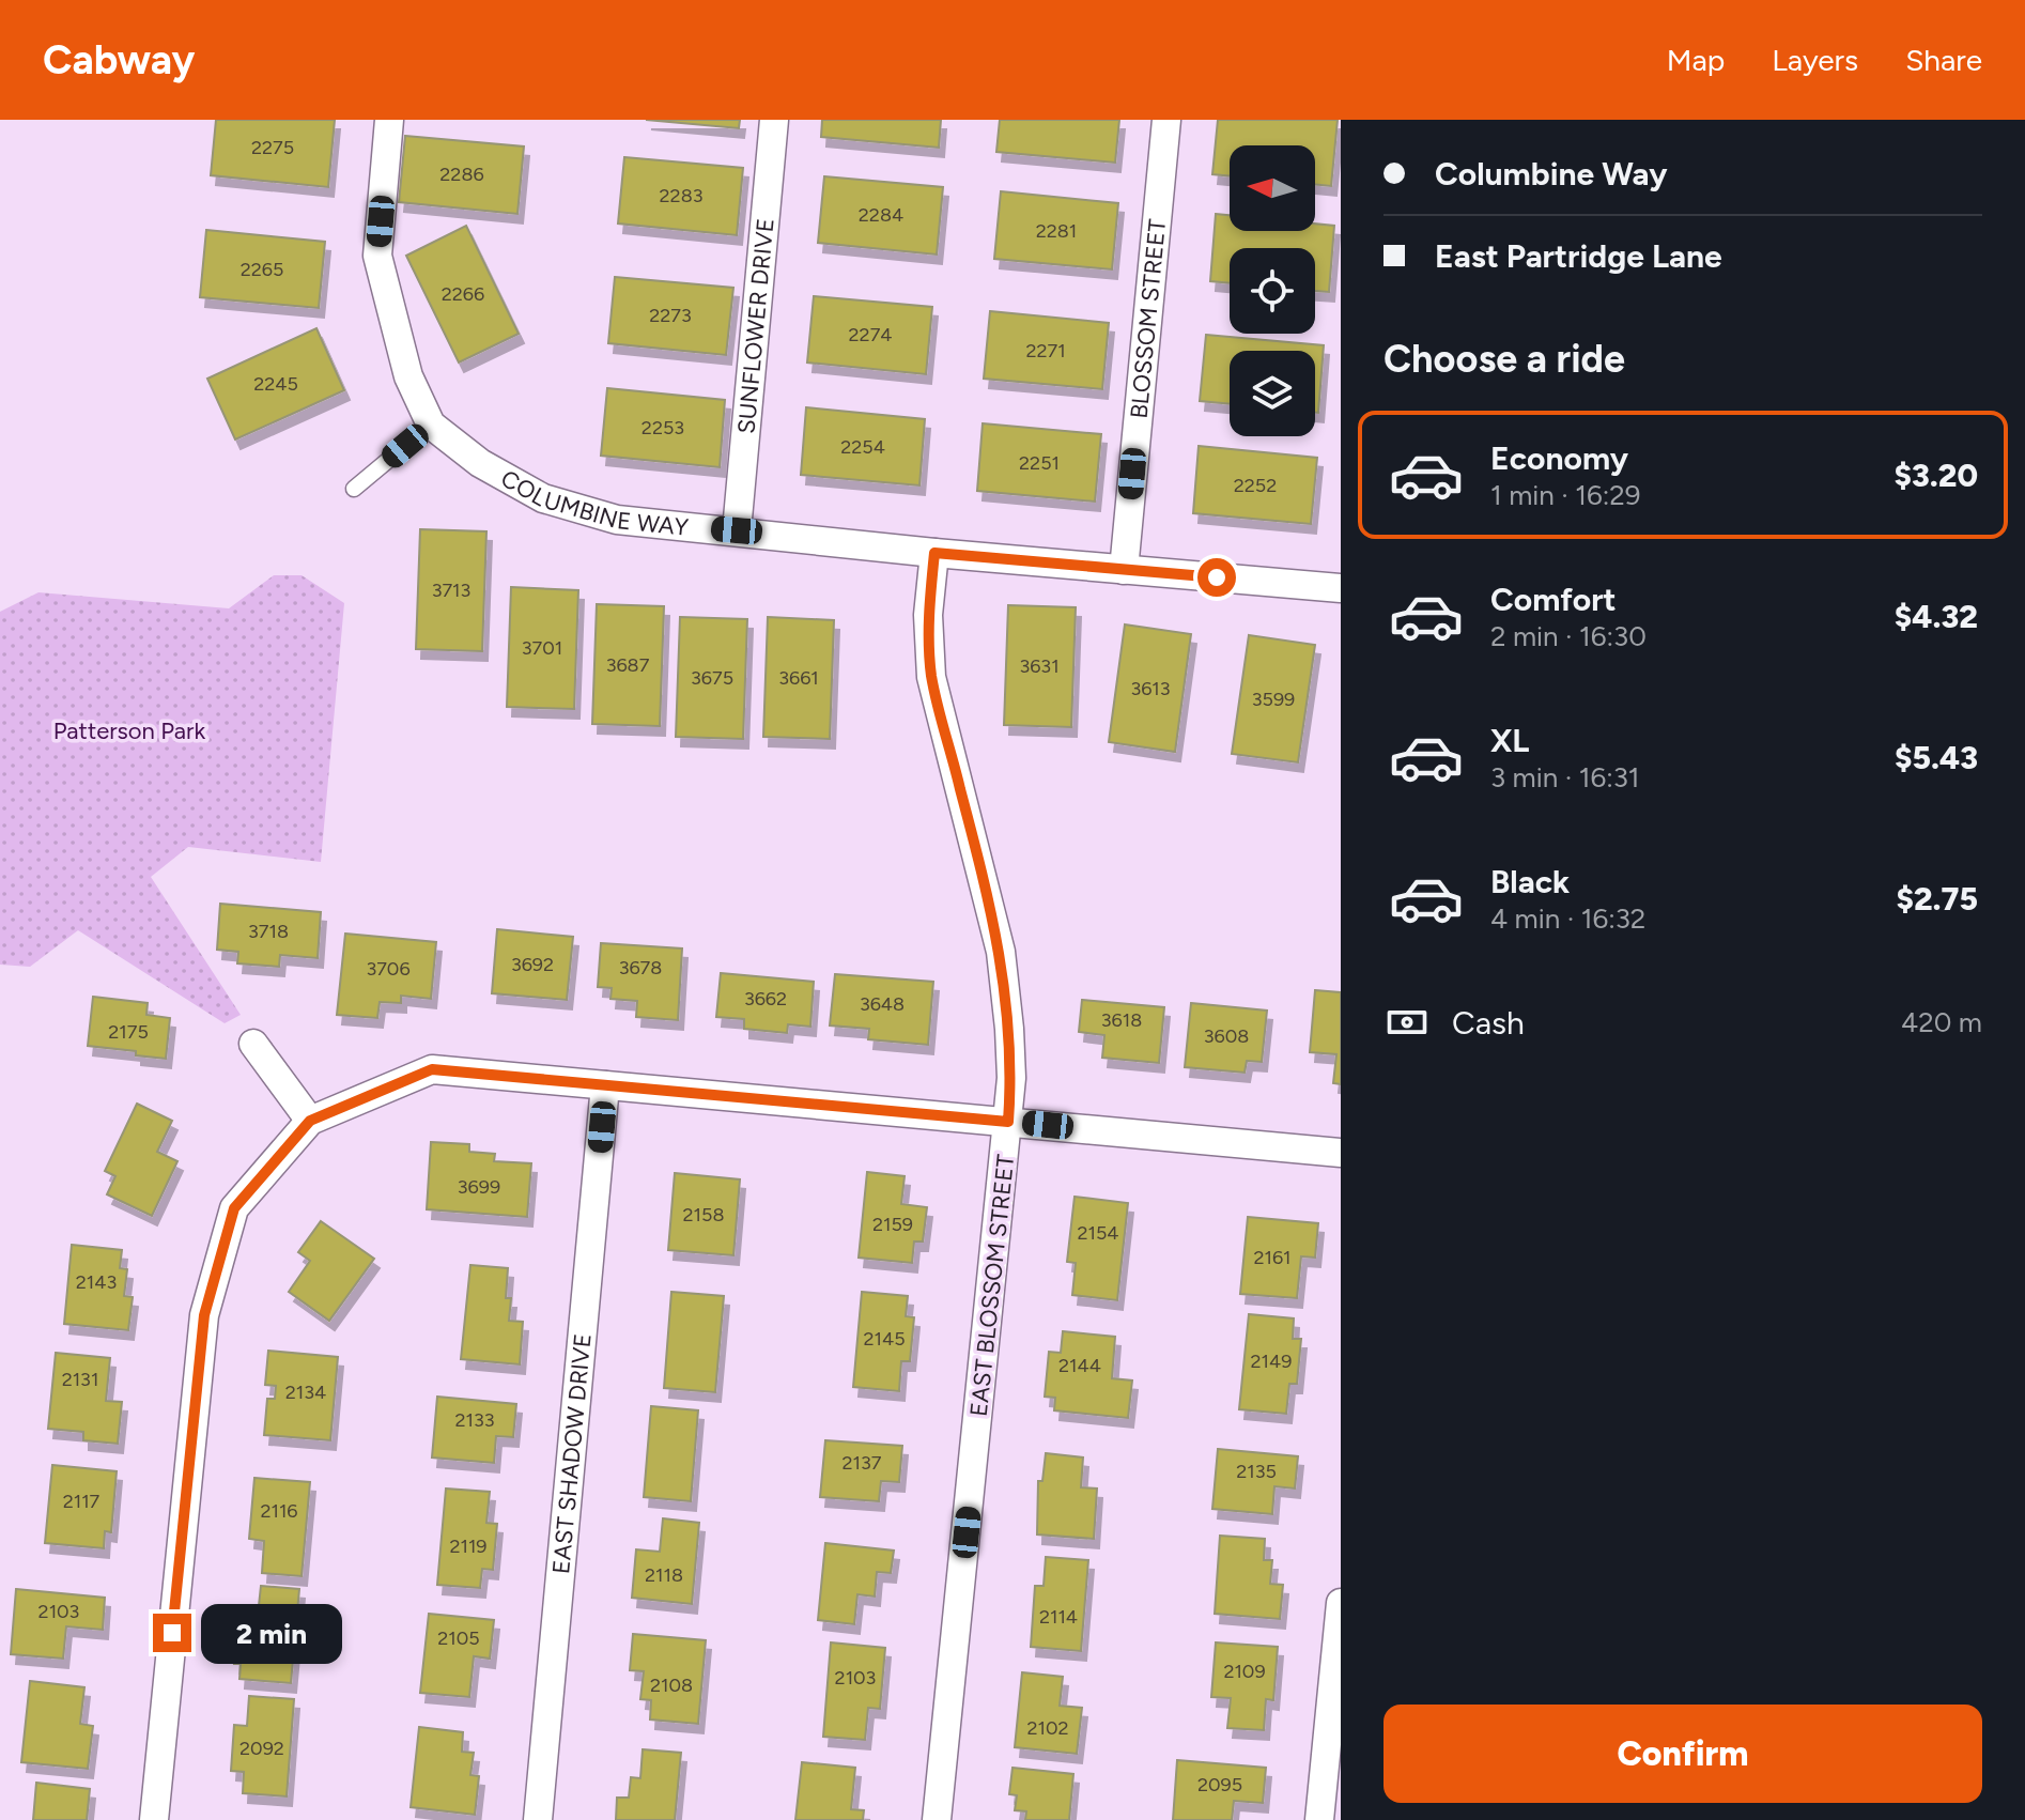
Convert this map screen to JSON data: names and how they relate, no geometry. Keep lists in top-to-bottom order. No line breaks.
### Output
{"streets":{"street":["BLOSSOM STREET","SUNFLOWER DRIVE","COLUMBINE WAY","EAST BLOSSOM STREET","EAST SHADOW DRIVE"]},"crossings":[["BLOSSOM STREET","COLUMBINE WAY"],["SUNFLOWER DRIVE","COLUMBINE WAY"],["COLUMBINE WAY","EAST BLOSSOM STREET"]],"parks":["Patterson Park"],"house_numbers":["2275","2286","2283","2284","2281","2265","2266","2273","2274","2271","2245","2253","2254","2251","2252","3713","3701","3687","3631","3675","3661","3613","3599","3718","3692","3678","3706","3662","3648","3618","2175","3608","3699","2158","2159","2154","2161","2143","2145","2149","2144","2131","2134","2133","2137","2135","2117","2116","2119","2118","2103","2114","2105","2109","2103","2108","2102","2092","2095"],"north":"left","page":{"header":"Cabway","nav":["Map","Layers","Share"],"banner":["Columbine Way","East Partridge Lane"],"heading":"Choose a ride","list":[{"name":"Economy","note":"1 min · 16:29","value":"$3.20"},{"name":"Comfort","note":"2 min · 16:30","value":"$4.32"},{"name":"XL","note":"3 min · 16:31","value":"$5.43"},{"name":"Black","note":"4 min · 16:32","value":"$2.75"}],"pay":["Cash","420 m"],"bubble":"2 min","buttons":"Confirm"}}
